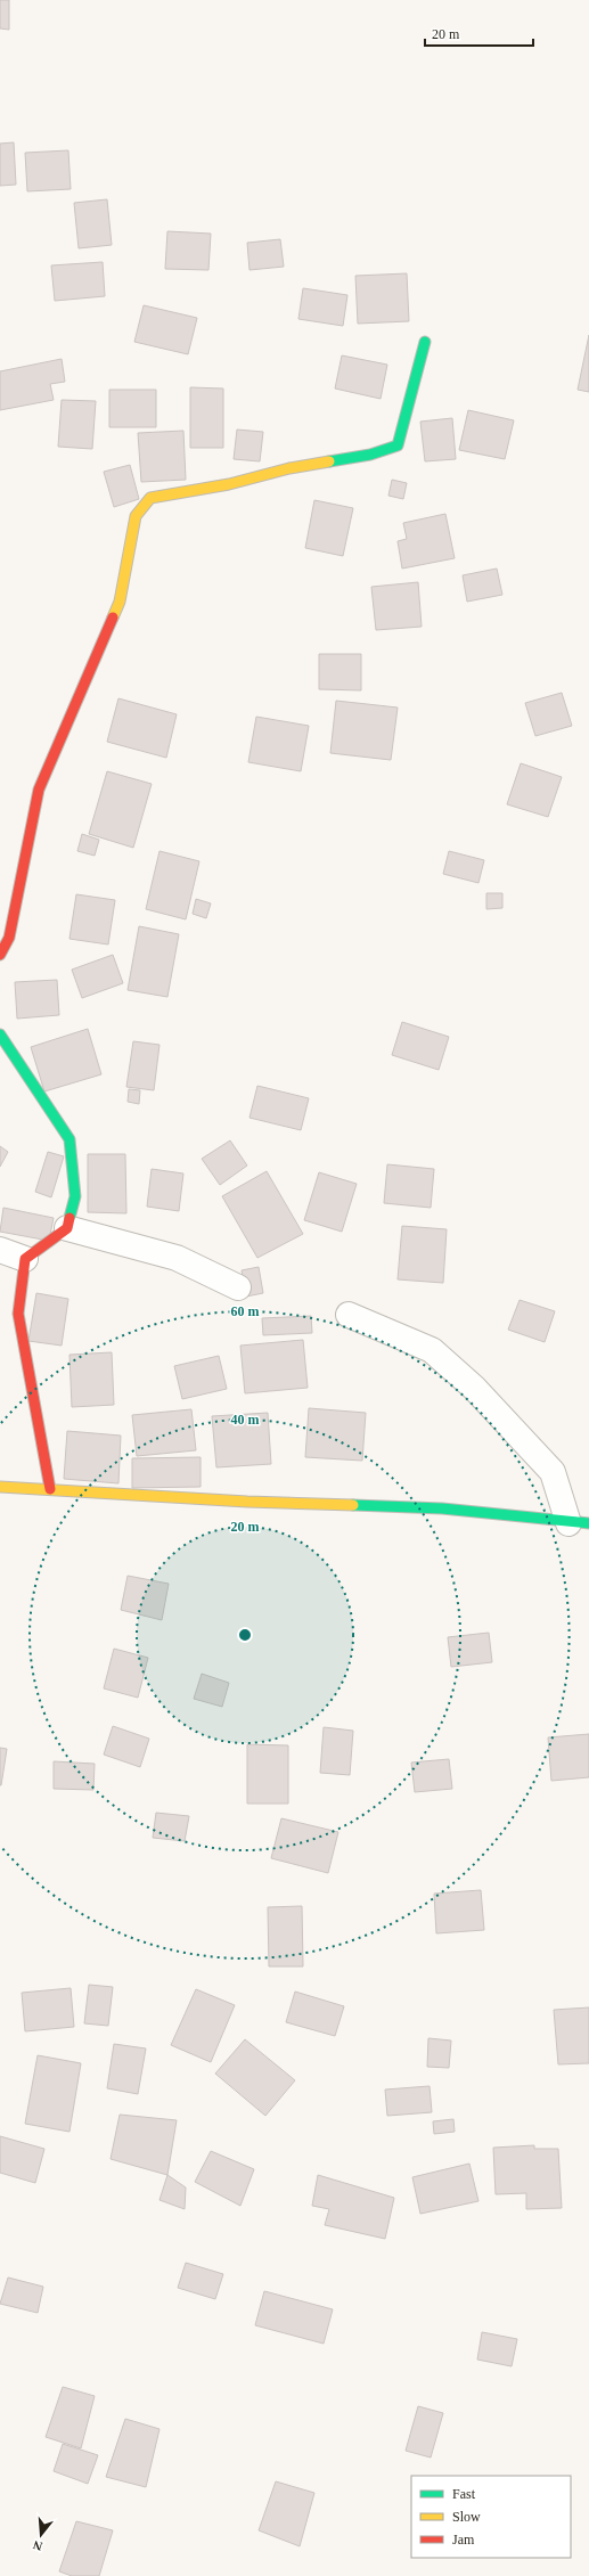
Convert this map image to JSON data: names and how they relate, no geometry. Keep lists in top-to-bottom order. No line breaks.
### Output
{"legend":["Fast","Slow","Jam"],"scale_bar":"20 m","north":"bottom","rings":["60 m","40 m","20 m"]}
